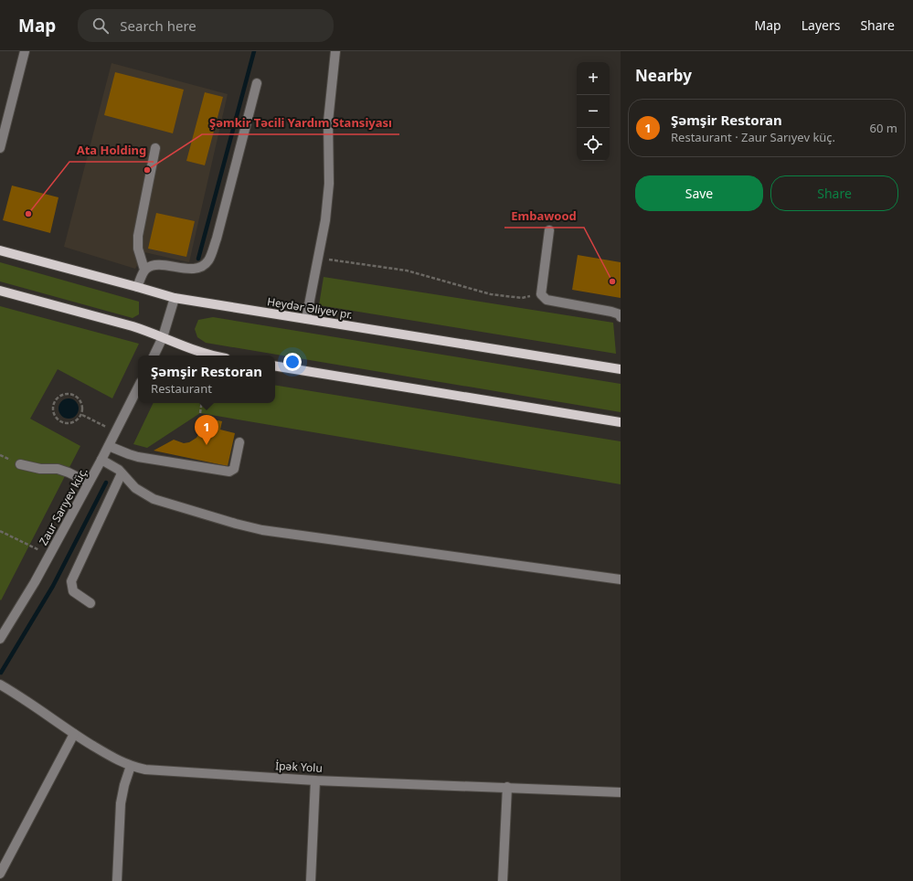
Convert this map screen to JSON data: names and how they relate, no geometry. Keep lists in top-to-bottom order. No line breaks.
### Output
{"streets":{"main road":["Heydər Əliyev pr."],"street":["Zaur Sarıyev küç.","İpək Yolu"]},"places":["Şəmkir Təcili Yardım Stansiyası","Ata Holding","Embawood"],"page":{"header":"Map","search":"Search here","nav":["Map","Layers","Share"],"heading":"Nearby","map_buttons":["+","−"],"list":[{"mark":"1","name":"Şəmşir Restoran","note":"Restaurant · Zaur Sarıyev küç.","value":"60 m"}],"buttons":["Save","Share"],"popup":["Şəmşir Restoran","Restaurant"],"pins":"1"}}
